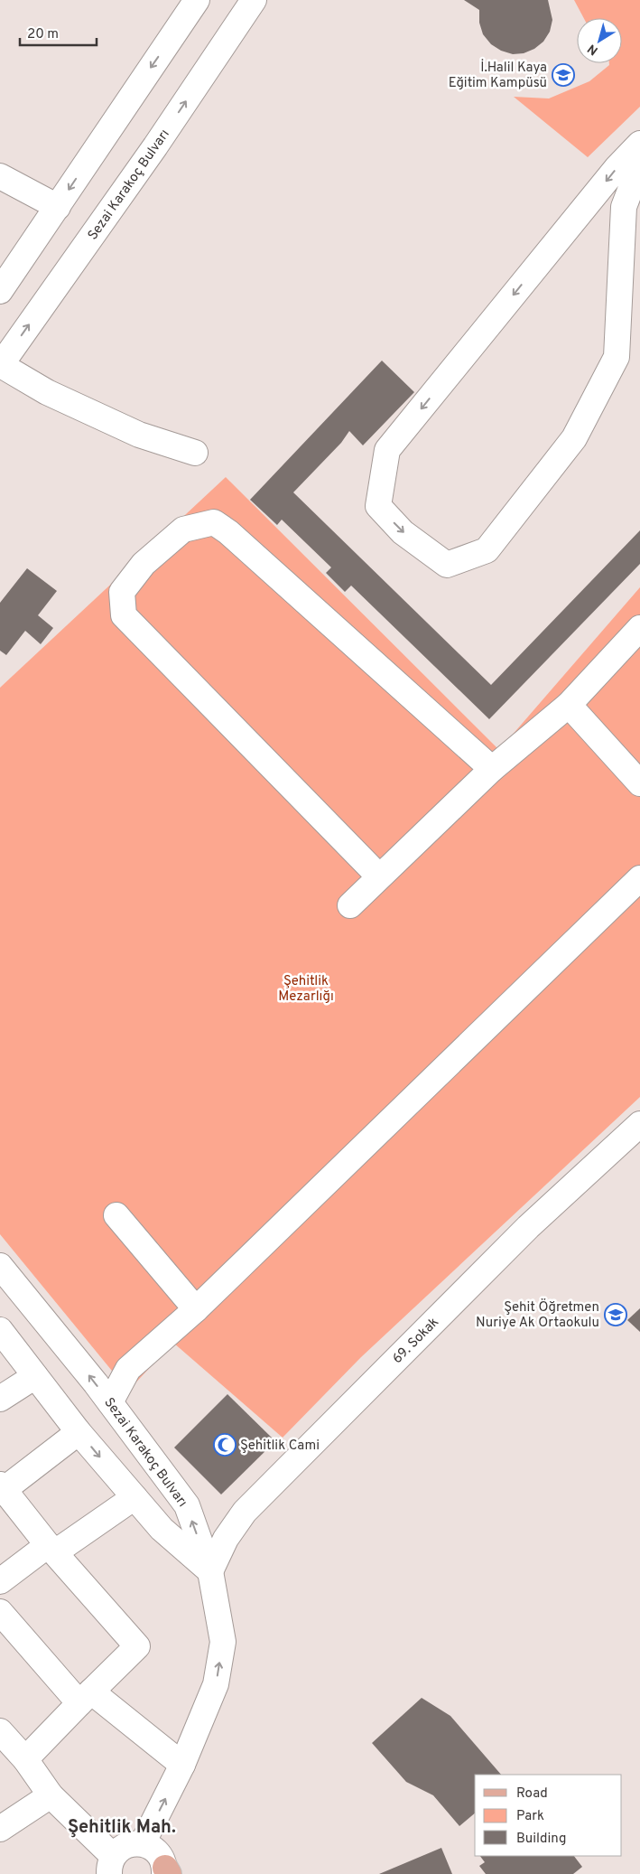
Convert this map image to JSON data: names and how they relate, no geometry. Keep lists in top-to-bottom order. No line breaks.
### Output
{"streets":{"street":["Sezai Karakoç Bulvarı","69. Sokak"]},"crossings":[["Sezai Karakoç Bulvarı","69. Sokak"]],"one_way":["Sezai Karakoç Bulvarı"],"districts":["Şehitlik Mah."],"parks":["Şehitlik Mezarlığı"],"places":{"school or university":["İ.Halil Kaya Eğitim Kampüsü","Şehit Öğretmen Nuriye Ak Ortaokulu"],"mosque":["Şehitlik Cami"]},"legend":["Road","Park","Building"],"scale_bar":"20 m","north":"bottom left"}
